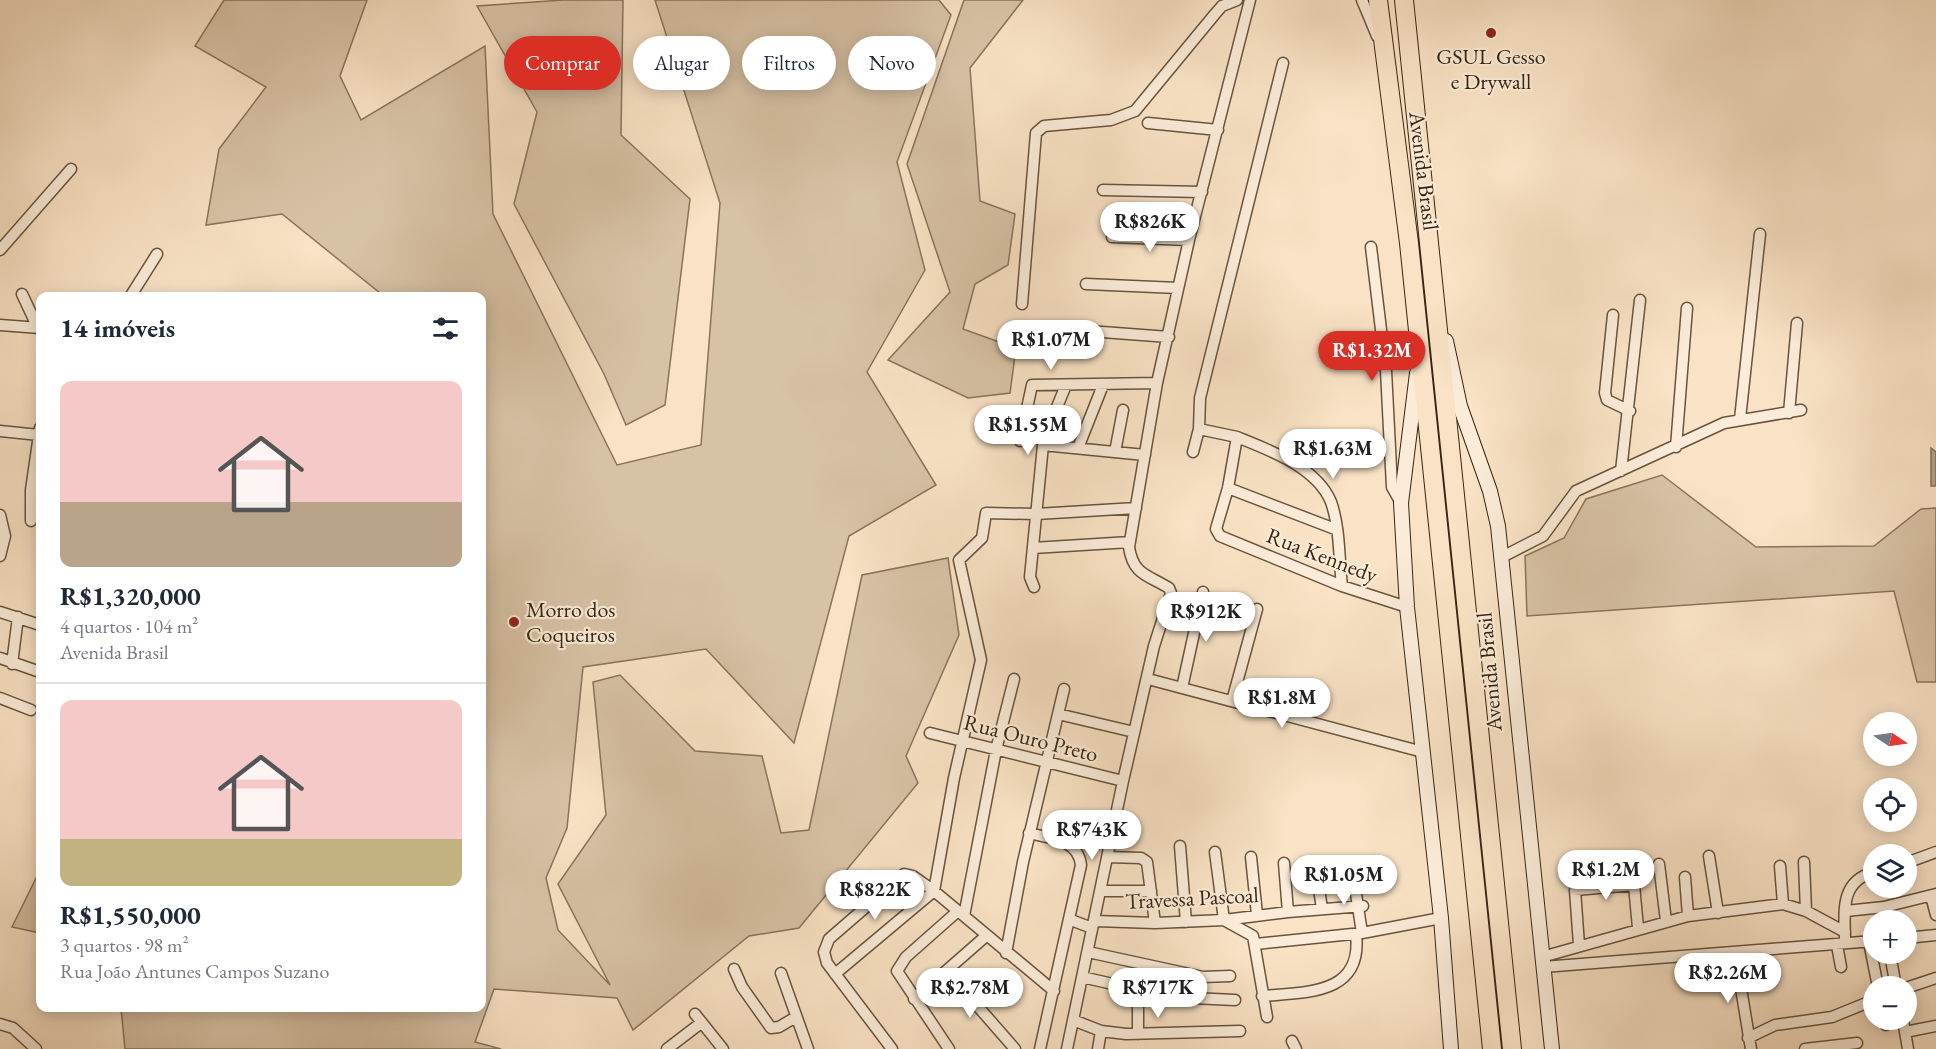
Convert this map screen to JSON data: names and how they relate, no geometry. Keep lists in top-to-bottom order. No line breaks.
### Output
{"streets":{"highway":["Avenida Brasil"],"street":["Rua Kennedy","Rua Ouro Preto","Travessa Pascoal"]},"crossings":[["Avenida Brasil","Rua Kennedy"]],"places":["GSUL Gesso e Drywall","Morro dos Coqueiros"],"north":"right","page":{"chip":["Comprar","Alugar","Filtros","Novo"],"price":["R$826K","R$1.07M","R$1.32M","R$1.55M","R$1.63M","R$912K","R$1.8M","R$743K","R$1.2M","R$1.05M","R$822K","R$2.26M","R$2.78M","R$717K"],"heading":"14 imóveis","list":[{"name":"R$1,320,000","note":"4 quartos · 104 m² · Avenida Brasil"},{"name":"R$1,550,000","note":"3 quartos · 98 m² · Rua João Antunes Campos Suzano"}],"map_buttons":["+","−"]}}
